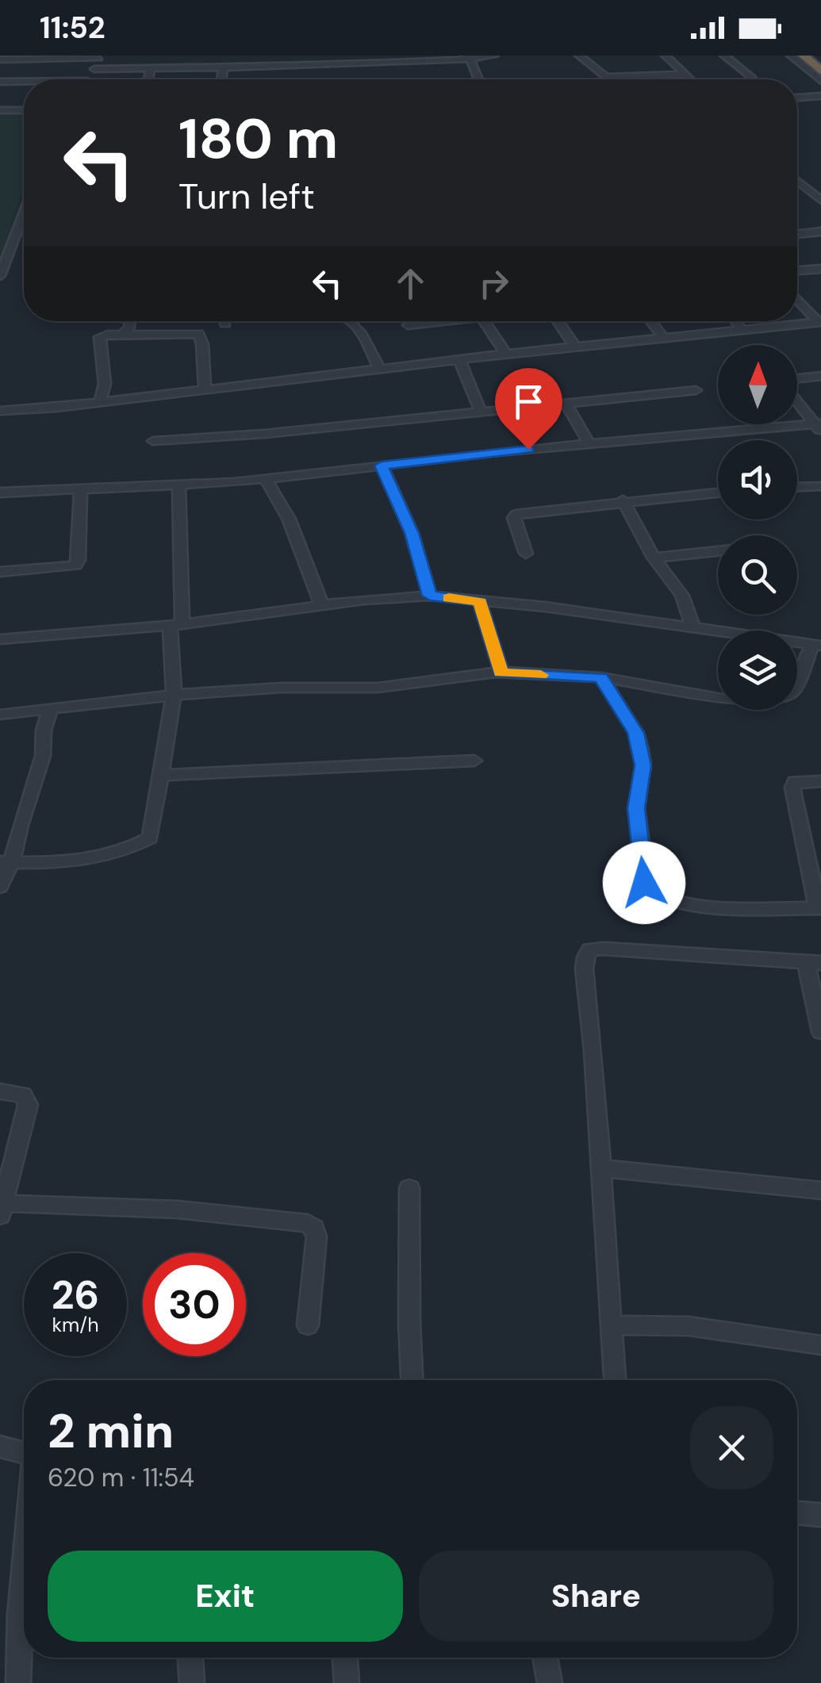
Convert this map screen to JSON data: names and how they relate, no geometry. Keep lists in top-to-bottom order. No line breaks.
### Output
{"north":"top","page":{"status":"11:52","turn":["180 m","Turn left"],"speed":"26 km/h","limit":"30","heading":["2 min","620 m · 11:54"],"buttons":["Exit","Share"]}}
